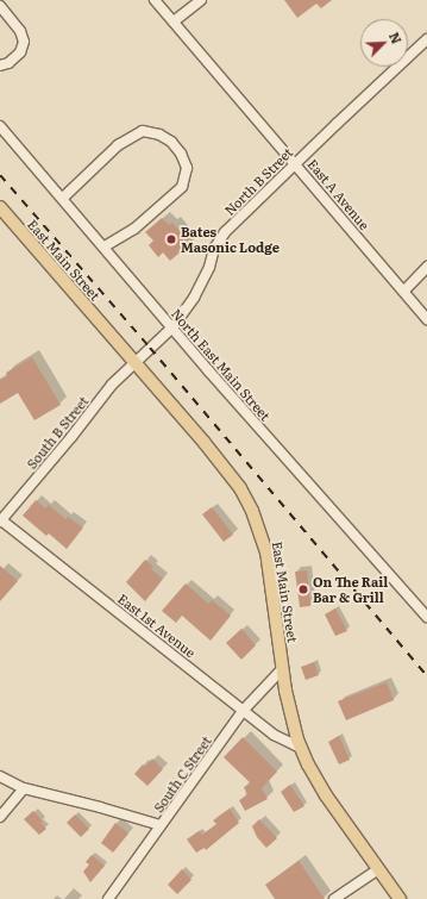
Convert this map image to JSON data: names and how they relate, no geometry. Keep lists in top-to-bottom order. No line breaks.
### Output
{"streets":{"main road":["East Main Street"],"street":["North B Street","East A Avenue","North East Main Street","South B Street","East 1st Avenue","South C Street"]},"crossings":[["North B Street","East A Avenue"],["North B Street","East Main Street"],["North B Street","North East Main Street"],["North B Street","South B Street"],["East Main Street","South B Street"],["East Main Street","East 1st Avenue"],["East Main Street","South C Street"],["South B Street","East 1st Avenue"],["East 1st Avenue","South C Street"]],"places":["Bates Masonic Lodge","On The Rail Bar & Grill"],"north":"top right"}
